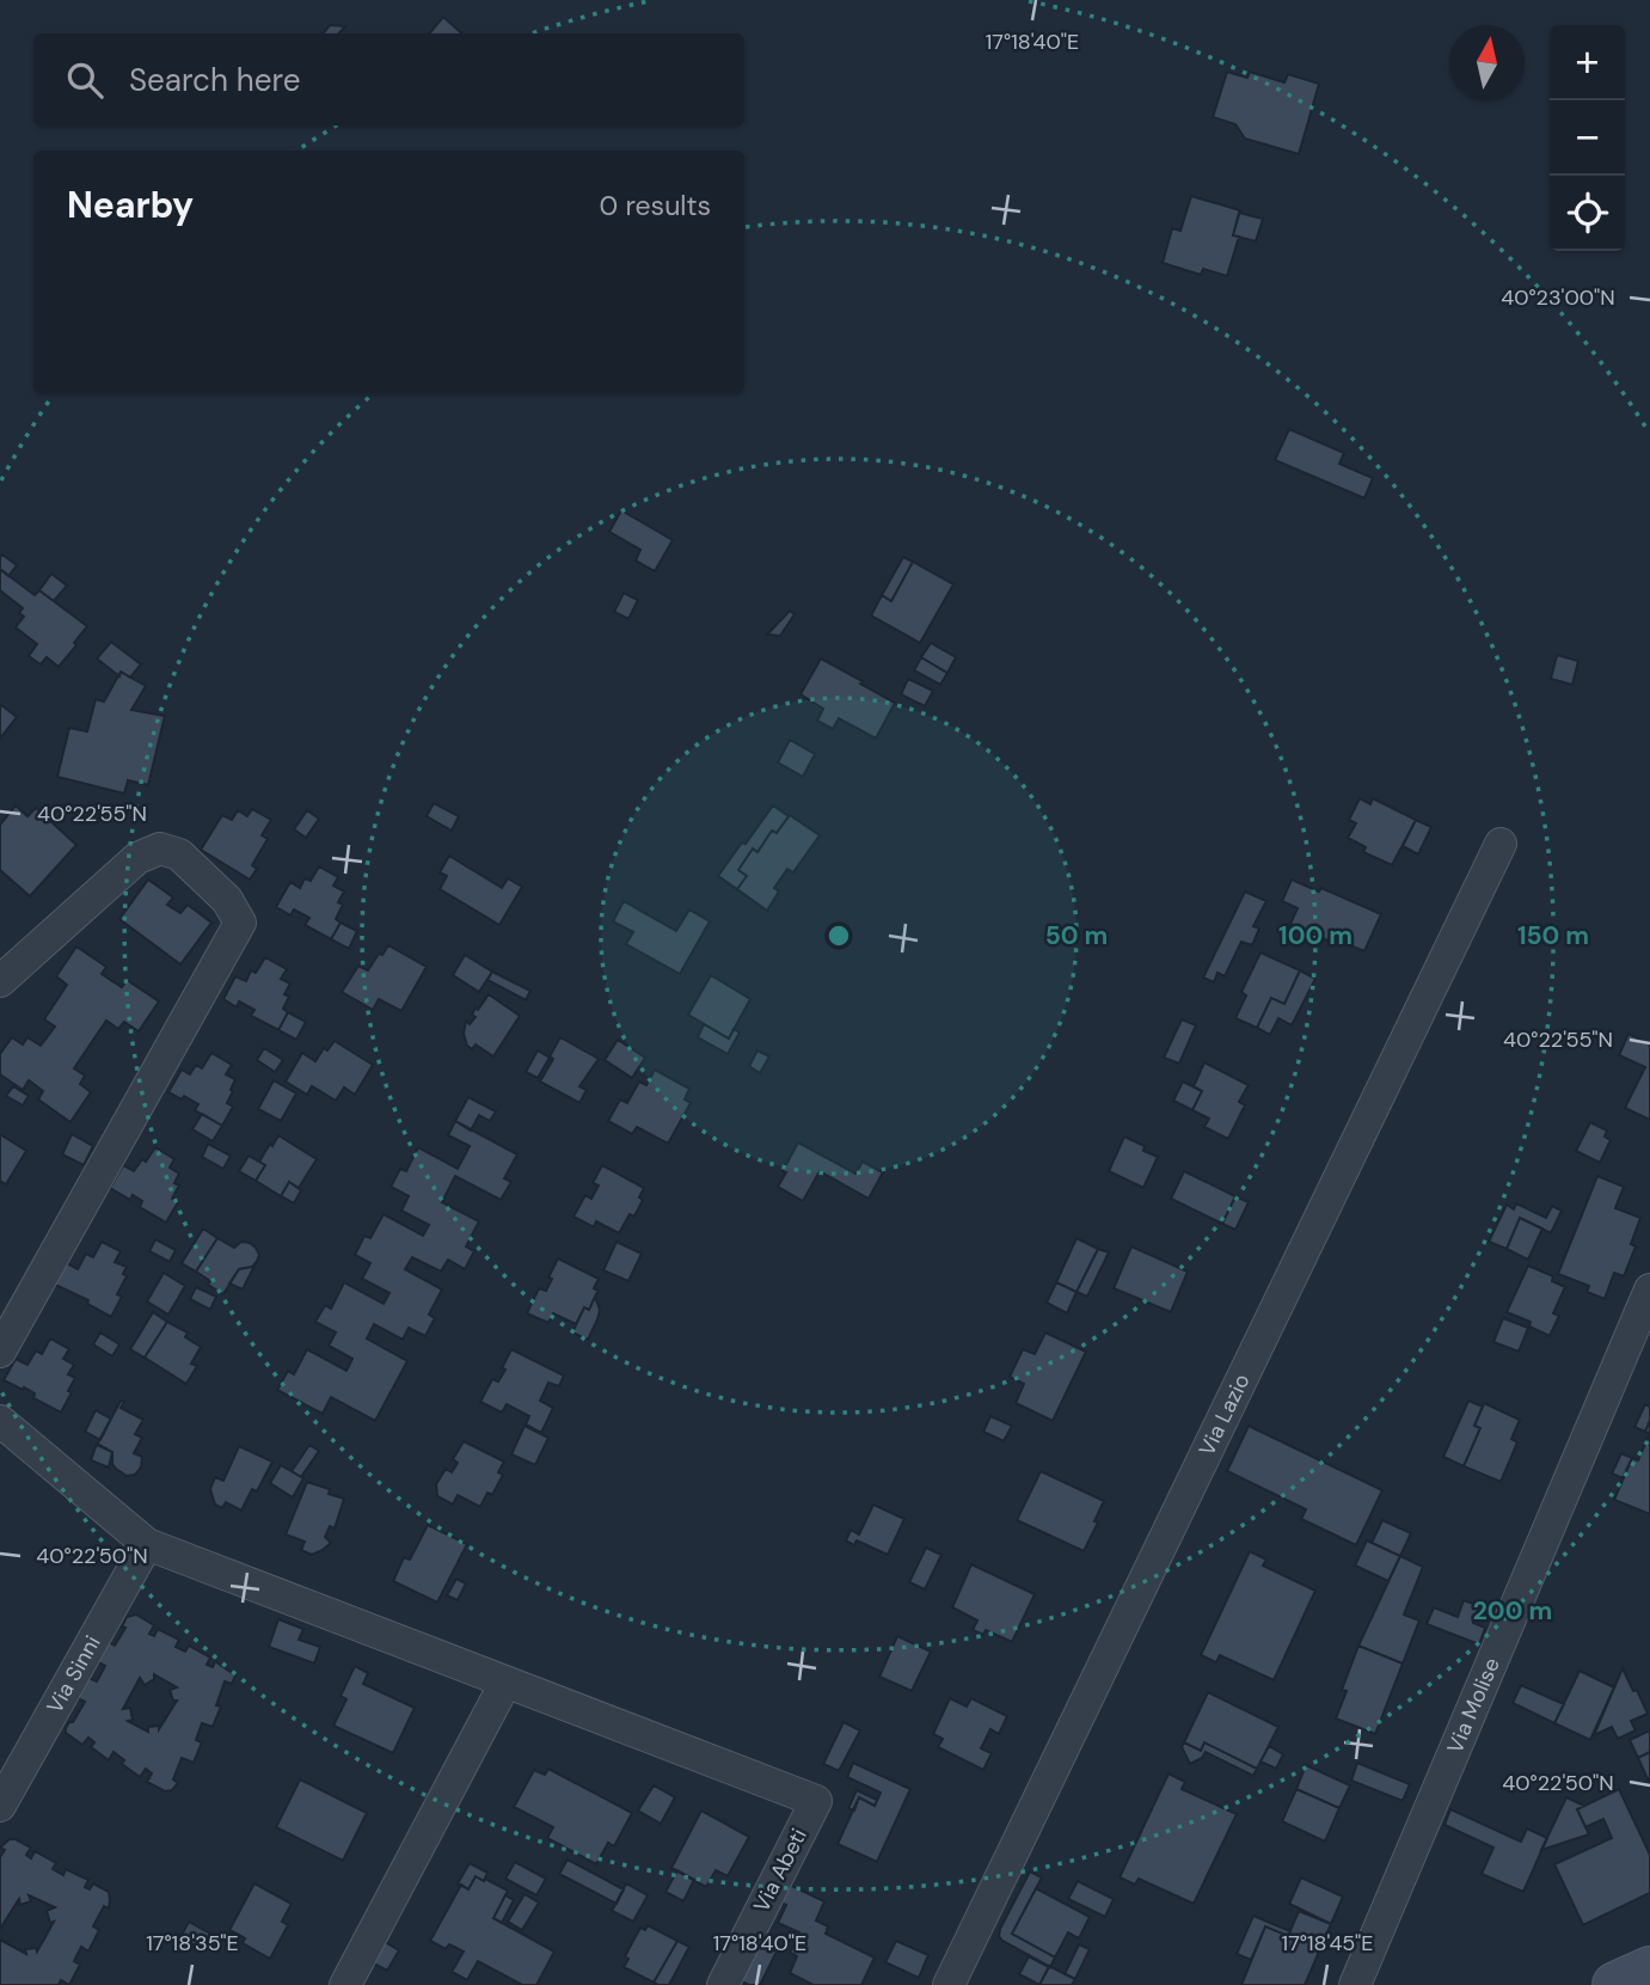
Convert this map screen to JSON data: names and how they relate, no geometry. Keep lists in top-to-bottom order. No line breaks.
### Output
{"streets":{"street":["Via Lazio","Via Sinni","Via Molise","Via Abeti"]},"north":"top","page":{"map_buttons":["+","−"],"search":"Search here","heading":["Nearby","0 results"]},"coordinates":["17°18'40\"E","40°23'00\"N","40°22'55\"N","40°22'50\"N","17°18'35\"E","17°18'45\"E"],"rings":["50 m","100 m","150 m","200 m"]}
